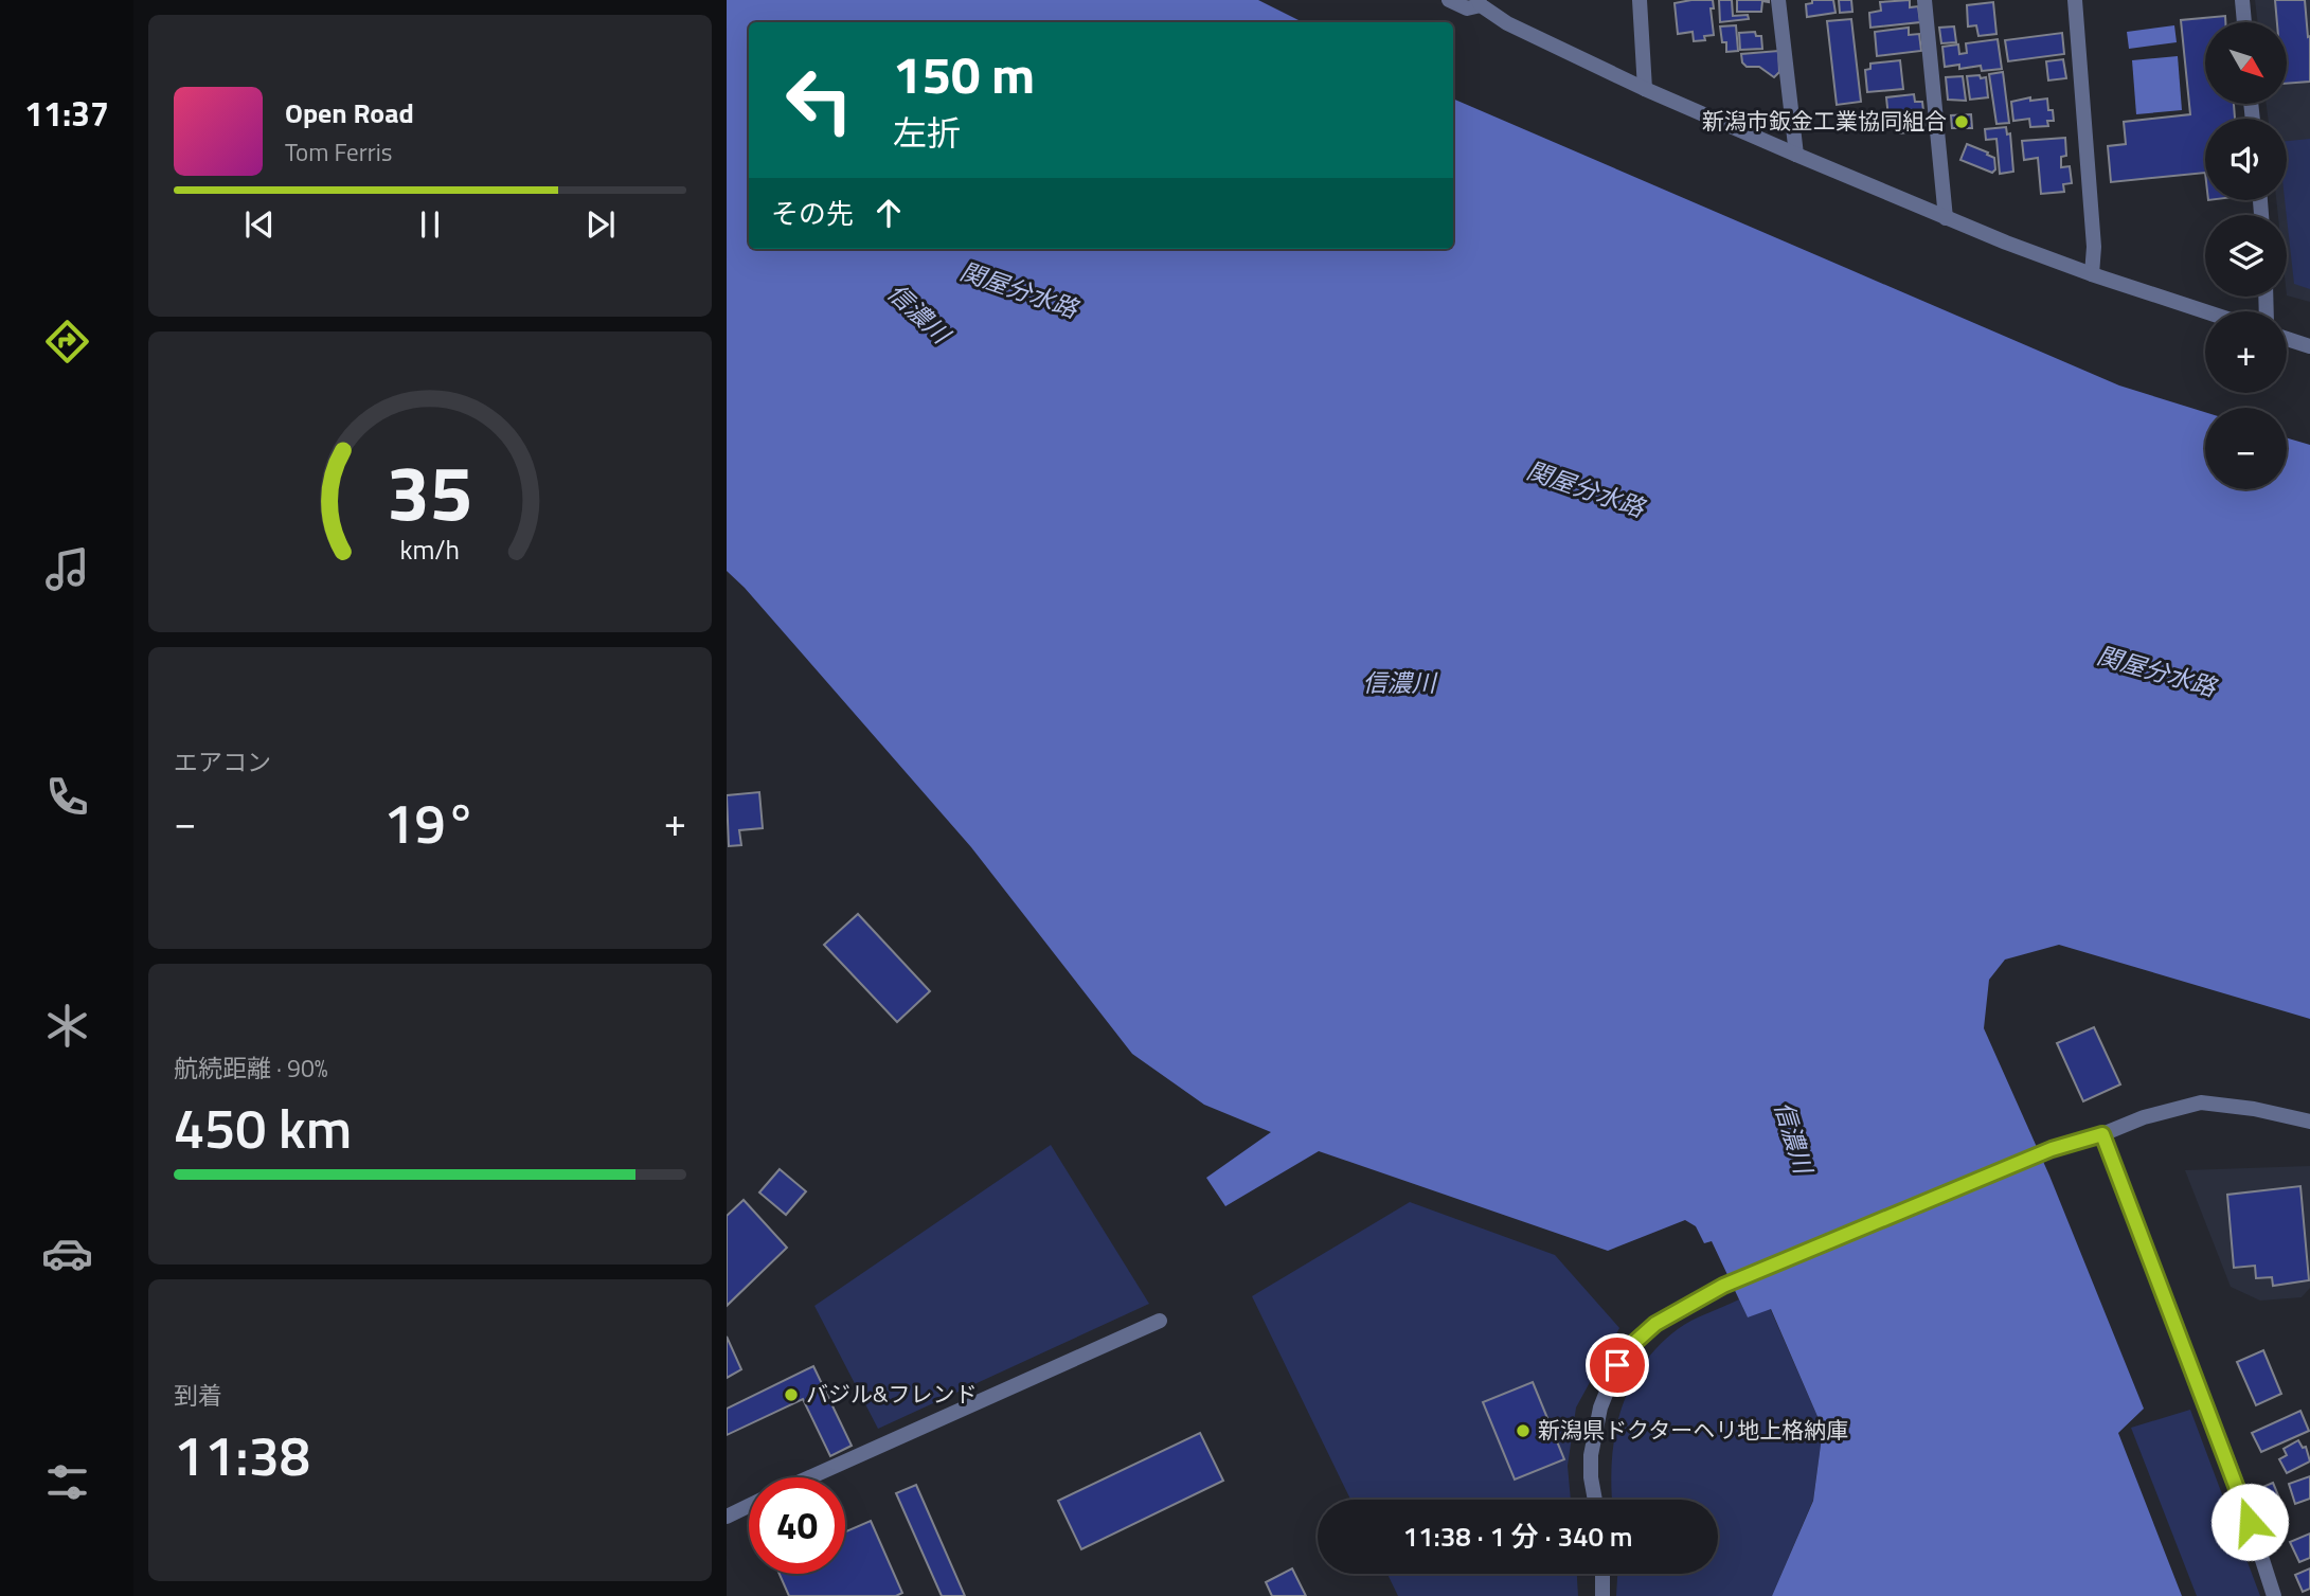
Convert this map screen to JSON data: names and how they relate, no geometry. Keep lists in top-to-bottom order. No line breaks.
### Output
{"water":["関屋分水路","信濃川"],"places":["新潟市鈑金工業協同組合","バジル&フレンド","新潟県ドクターヘリ地上格納庫"],"north":"bottom right","page":{"tabs":"11:37","map_buttons":["+","−"],"turn":["150 m","左折"],"song":["Open Road","Tom Ferris"],"then":"その先","tile":["エアコン",["航続距離 · 90%","450 km"],["到着","11:38"]],"heat":["−","19°","+"],"limit":"40","trip":"11:38 · 1 分 · 340 m","gauge":["35","km/h"]}}
